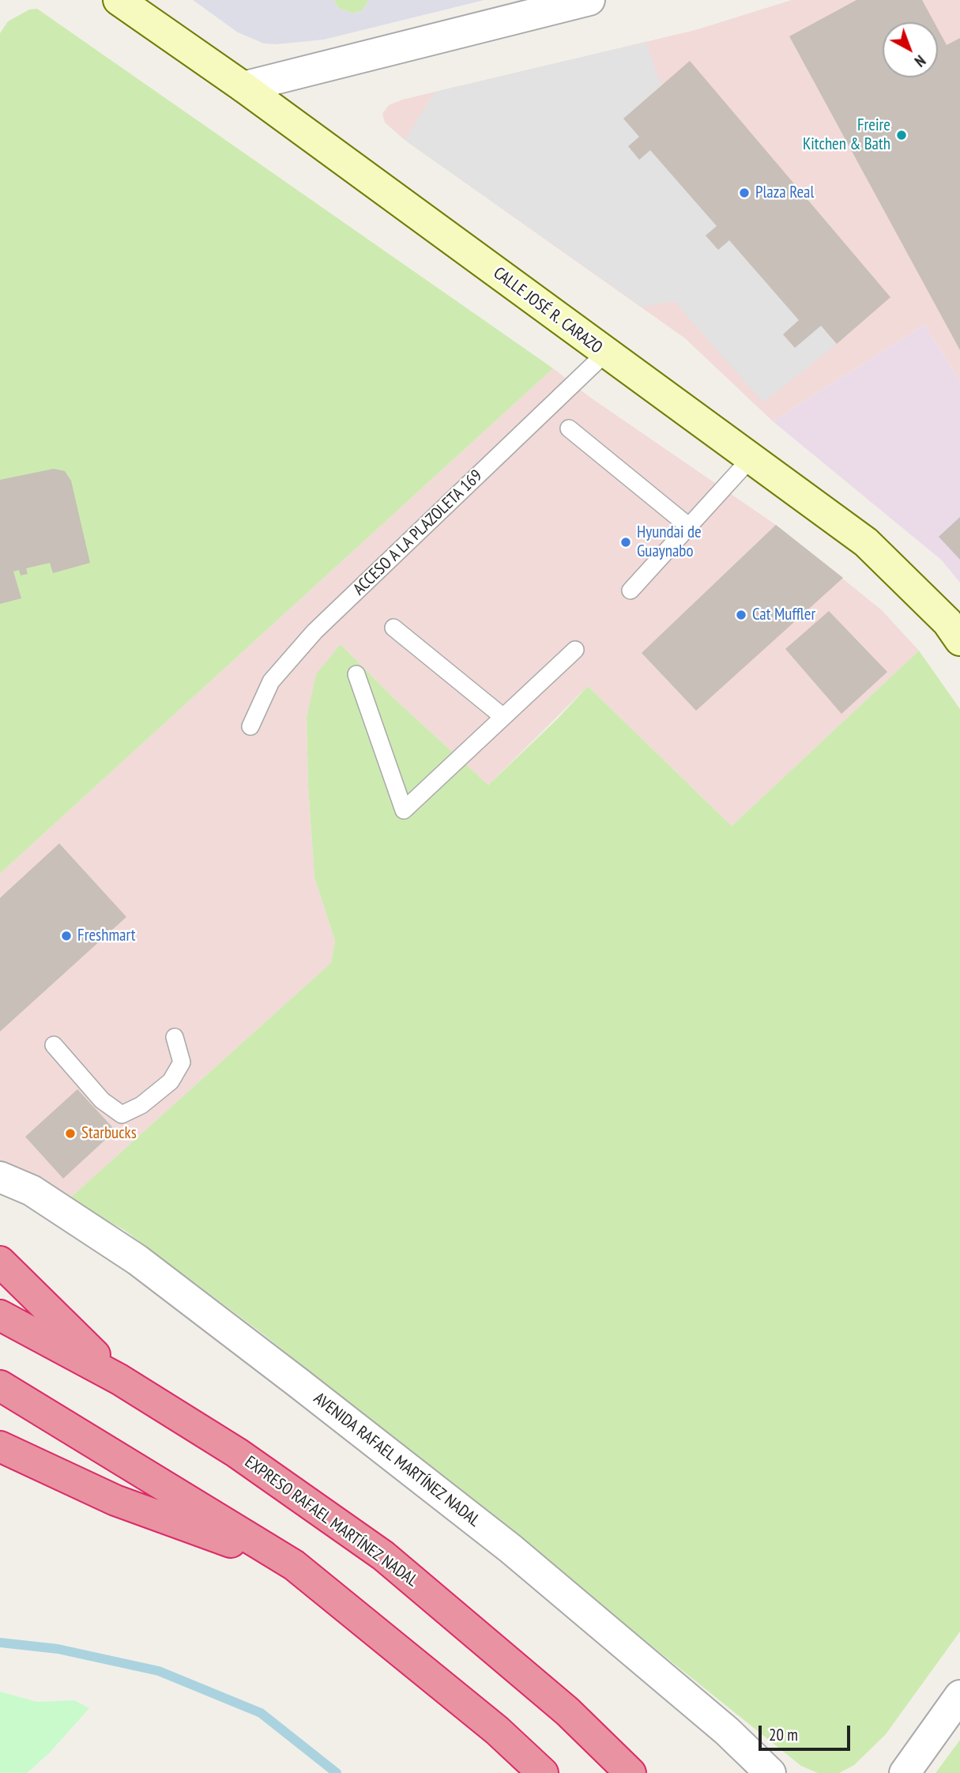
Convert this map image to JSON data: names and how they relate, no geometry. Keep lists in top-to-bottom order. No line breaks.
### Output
{"streets":{"highway":["EXPRESO RAFAEL MARTÍNEZ NADAL"],"street":["CALLE JOSÉ R. CARAZO","AVENIDA RAFAEL MARTÍNEZ NADAL"],"lane":["ACCESO A LA PLAZOLETA 169"]},"crossings":[["CALLE JOSÉ R. CARAZO","ACCESO A LA PLAZOLETA 169"]],"places":["Freire Kitchen & Bath","Plaza Real","Hyundai de Guaynabo","Cat Muffler","Freshmart","Starbucks"],"scale_bar":"20 m","north":"bottom right"}
